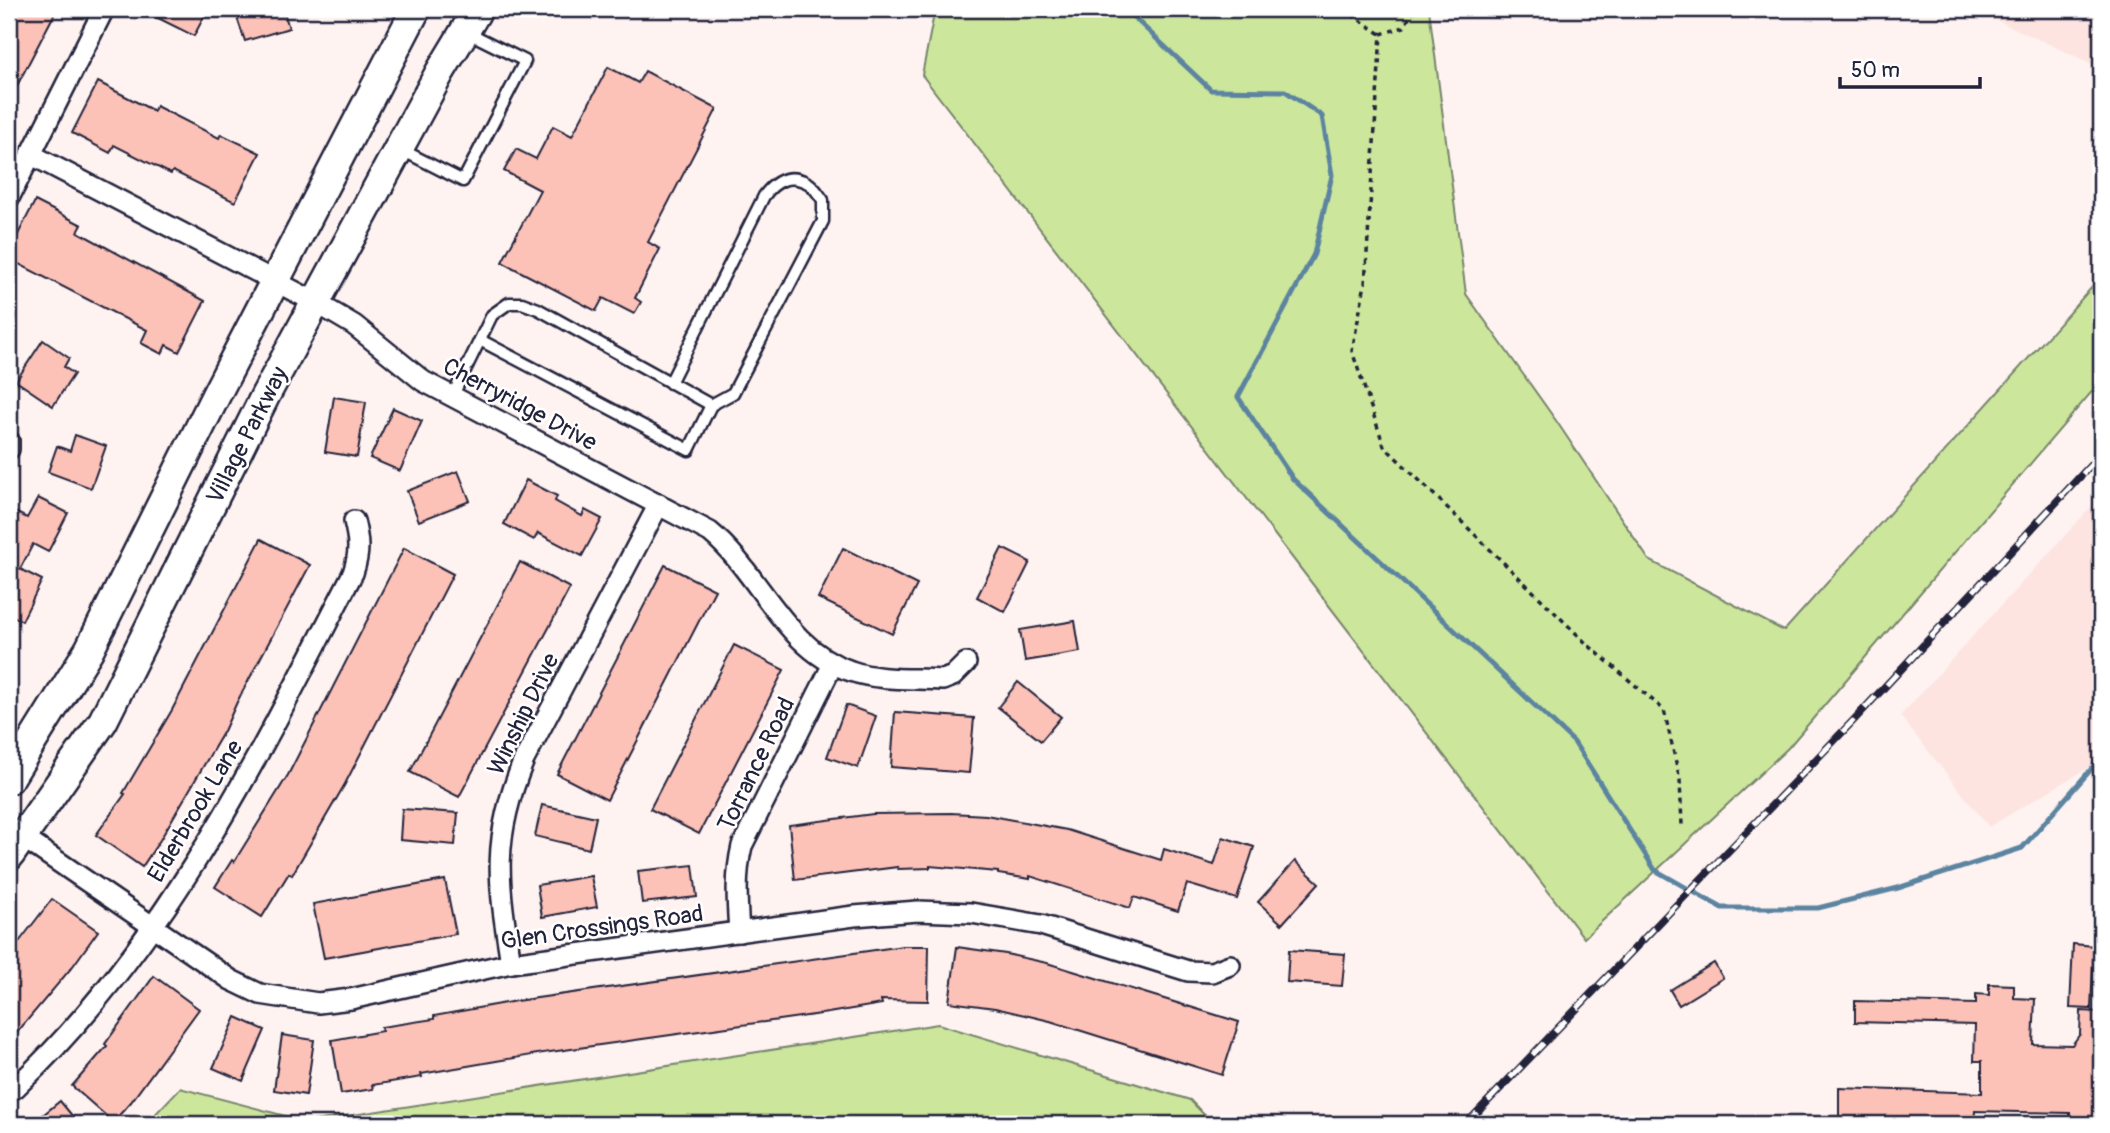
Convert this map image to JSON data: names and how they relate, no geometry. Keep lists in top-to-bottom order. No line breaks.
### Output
{"streets":{"main road":["Village Parkway"],"street":["Cherryridge Drive","Winship Drive","Torrance Road","Elderbrook Lane","Glen Crossings Road"]},"crossings":[["Cherryridge Drive","Village Parkway"],["Cherryridge Drive","Winship Drive"],["Cherryridge Drive","Torrance Road"],["Village Parkway","Glen Crossings Road"],["Winship Drive","Glen Crossings Road"],["Torrance Road","Glen Crossings Road"],["Elderbrook Lane","Glen Crossings Road"]],"scale_bar":"50 m"}
